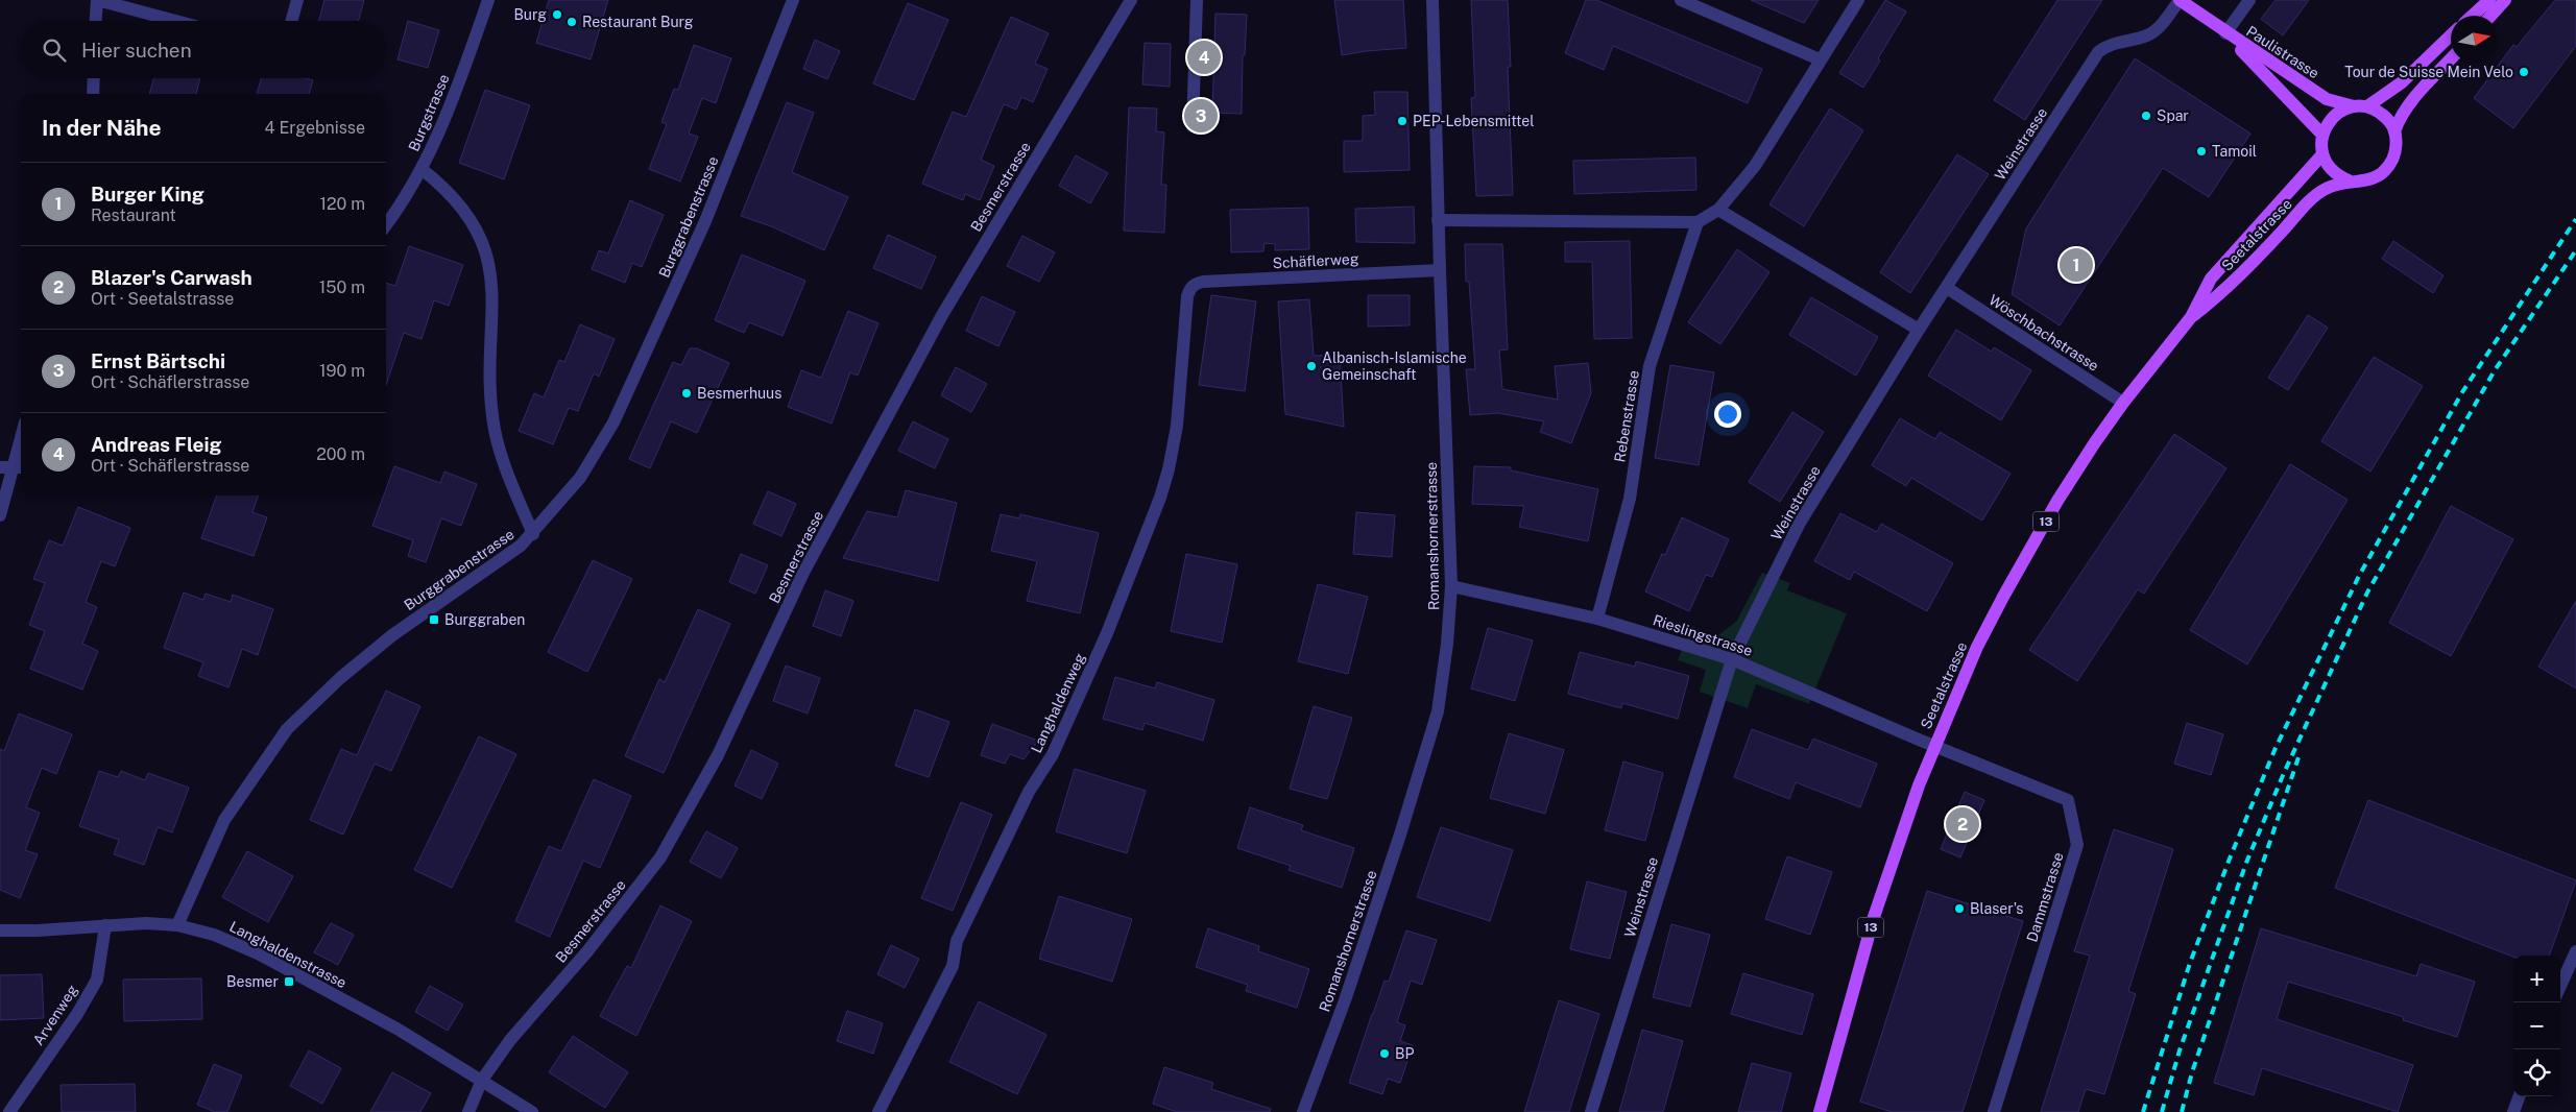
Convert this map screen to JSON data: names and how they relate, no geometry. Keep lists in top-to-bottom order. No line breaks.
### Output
{"streets":{"main road":["Paulistrasse","Seetalstrasse","13"],"street":["Burgstrasse","Weinstrasse","Besmerstrasse","Burggrabenstrasse","Schäflerweg","Wöschbachstrasse","Rebenstrasse","Romanshornerstrasse","Rieslingstrasse","Langhaldenweg","Dammstrasse","Langhaldenstrasse","Arvenweg"]},"crossings":[["Paulistrasse","Weinstrasse"],["Paulistrasse","Seetalstrasse"],["Weinstrasse","Wöschbachstrasse"],["Weinstrasse","Rieslingstrasse"],["Besmerstrasse","Langhaldenstrasse"],["Burggrabenstrasse","Langhaldenstrasse"],["Seetalstrasse","Wöschbachstrasse"],["Seetalstrasse","Rieslingstrasse"],["Seetalstrasse","Dammstrasse"],["Schäflerweg","Romanshornerstrasse"],["Schäflerweg","Langhaldenweg"],["Rebenstrasse","Rieslingstrasse"],["Romanshornerstrasse","Rieslingstrasse"],["Rieslingstrasse","Dammstrasse"],["Langhaldenstrasse","Arvenweg"]],"places":{"other":["Burg","Restaurant Burg","Tour de Suisse Mein Velo","Spar","PEP-Lebensmittel","Tamoil","Albanisch-Islamische Gemeinschaft","Besmerhuus","Blaser's","BP"],"transit":["Burggraben","Besmer"]},"north":"right","page":{"search":"Hier suchen","pins":["4","3","1","2"],"heading":["In der Nähe","4 Ergebnisse"],"list":[{"mark":"1","name":"Burger King","note":"Restaurant","value":"120 m"},{"mark":"2","name":"Blazer's Carwash","note":"Ort · Seetalstrasse","value":"150 m"},{"mark":"3","name":"Ernst Bärtschi","note":"Ort · Schäflerstrasse","value":"190 m"},{"mark":"4","name":"Andreas Fleig","note":"Ort · Schäflerstrasse","value":"200 m"}],"map_buttons":["+","−"]}}
